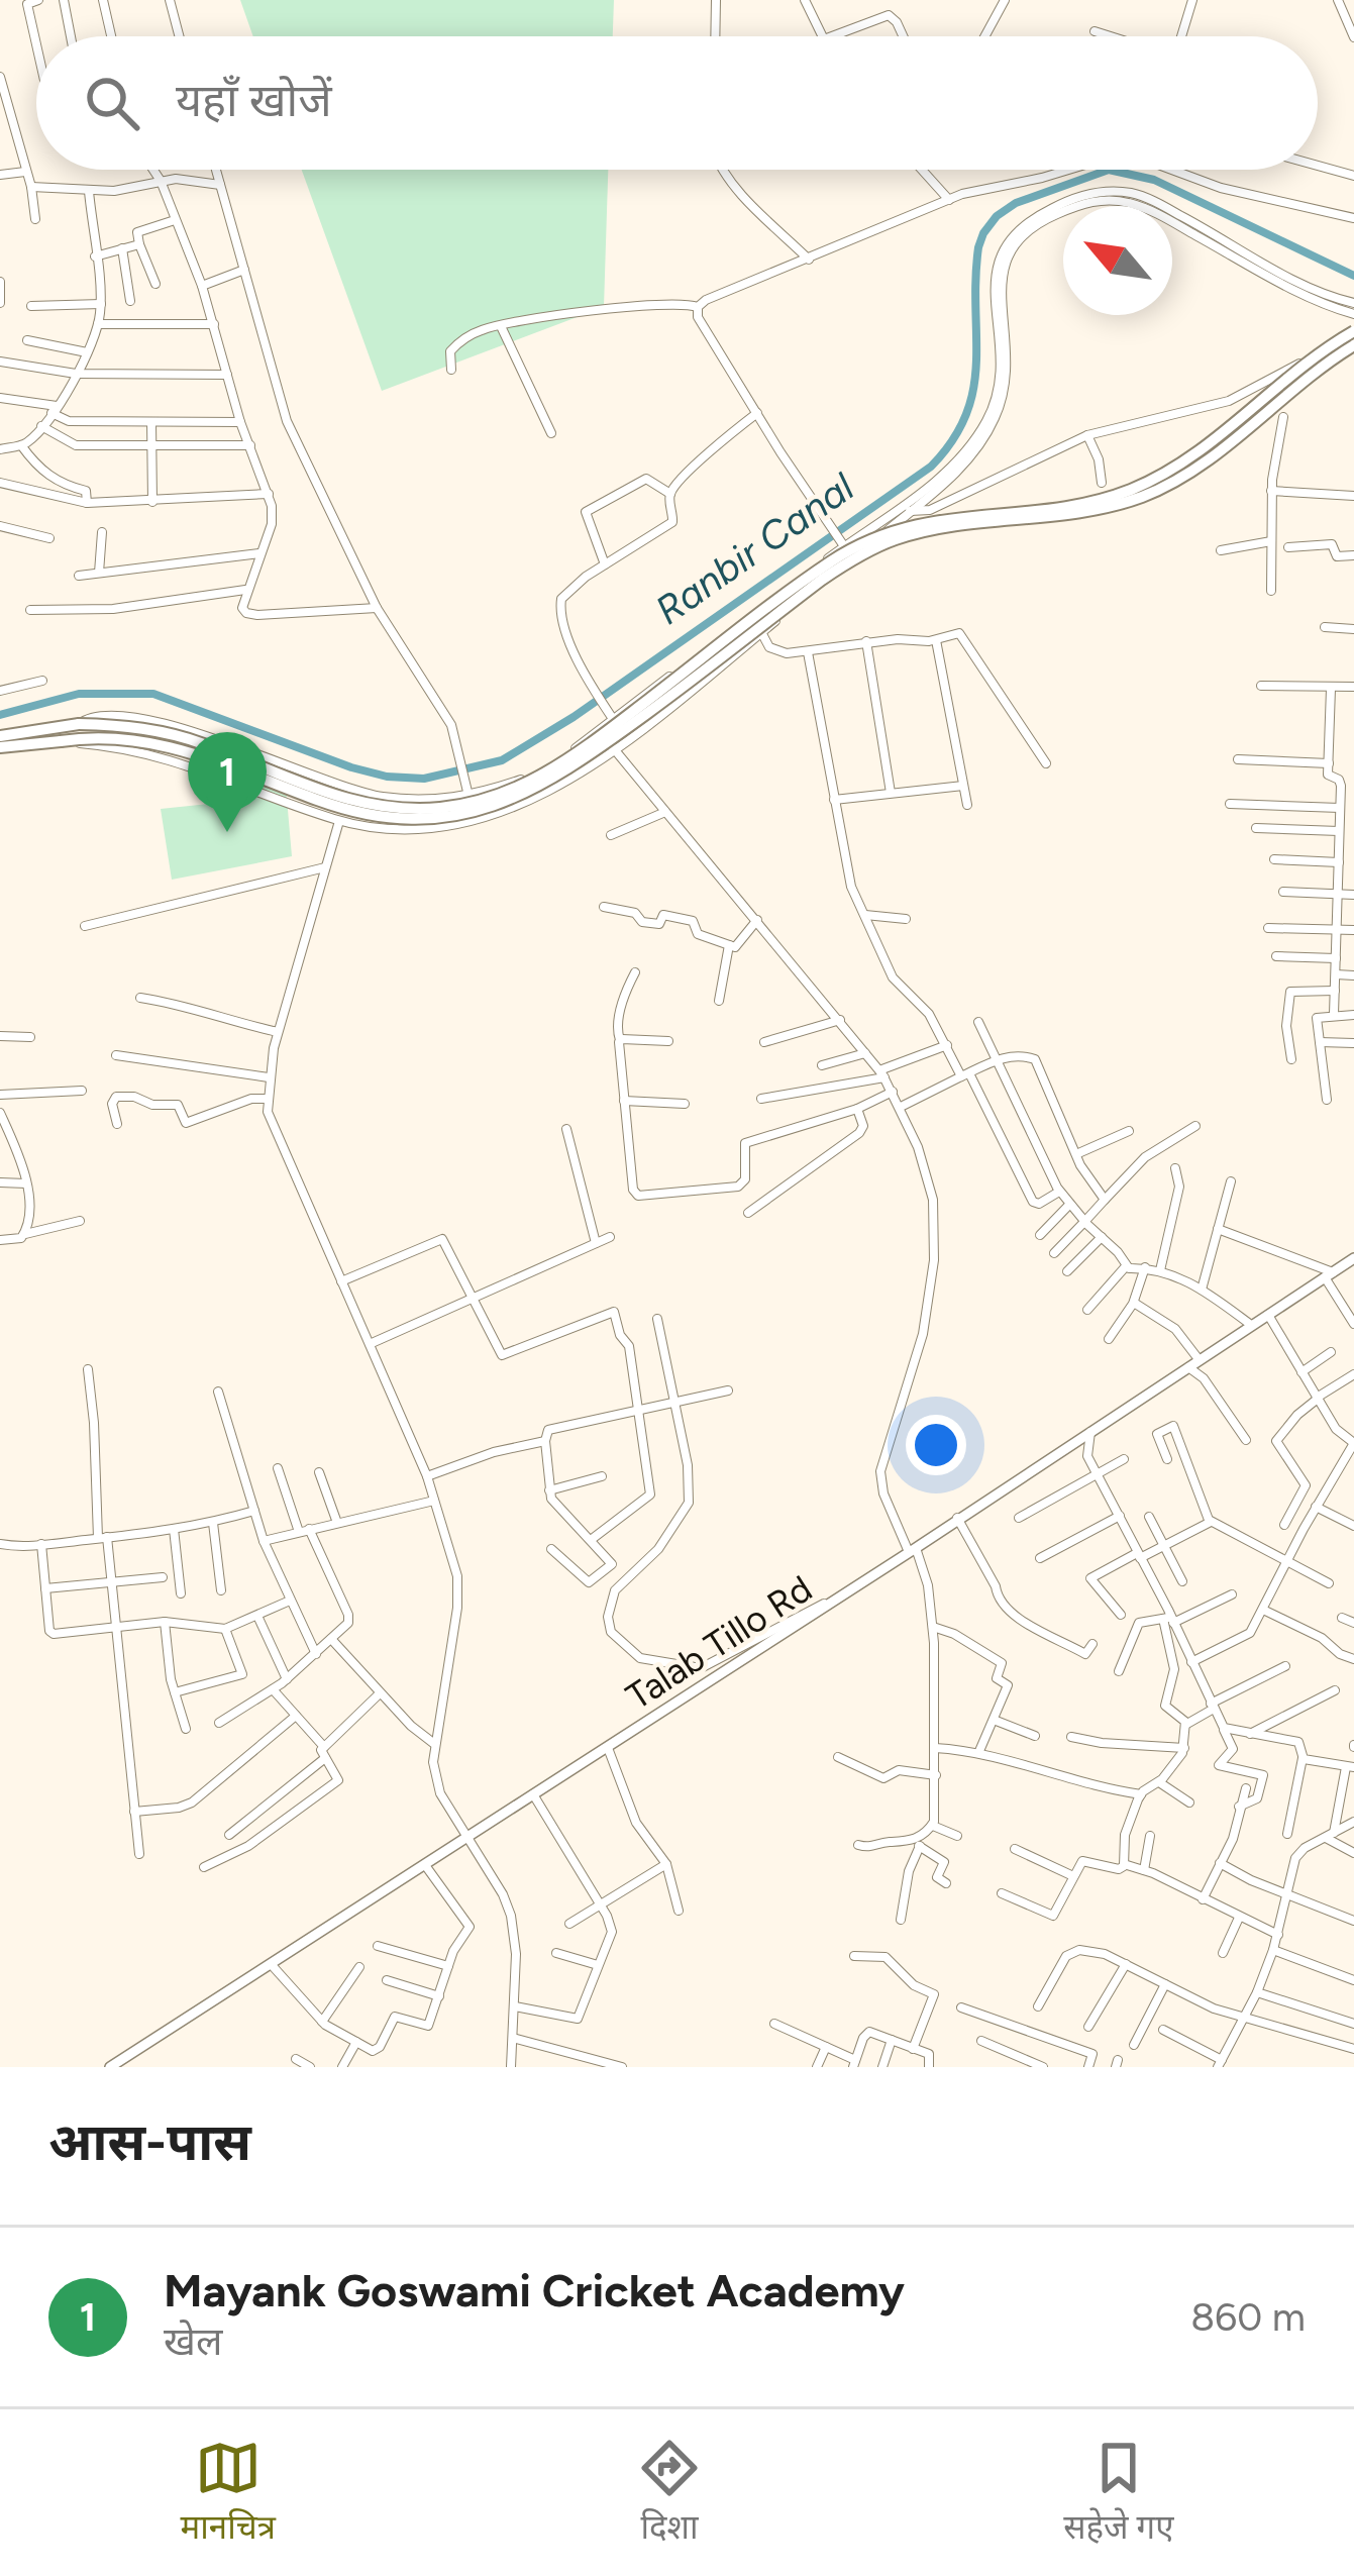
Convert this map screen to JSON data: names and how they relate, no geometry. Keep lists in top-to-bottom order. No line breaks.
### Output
{"streets":{"main road":["Talab Tillo Rd"]},"water":["Ranbir Canal"],"north":"top left","page":{"search":"यहाँ खोजें","pins":"1","heading":"आस-पास","list":[{"mark":"1","name":"Mayank Goswami Cricket Academy","note":"खेल","value":"860 m"}],"nav":["मानचित्र","दिशा","सहेजे गए"]}}
